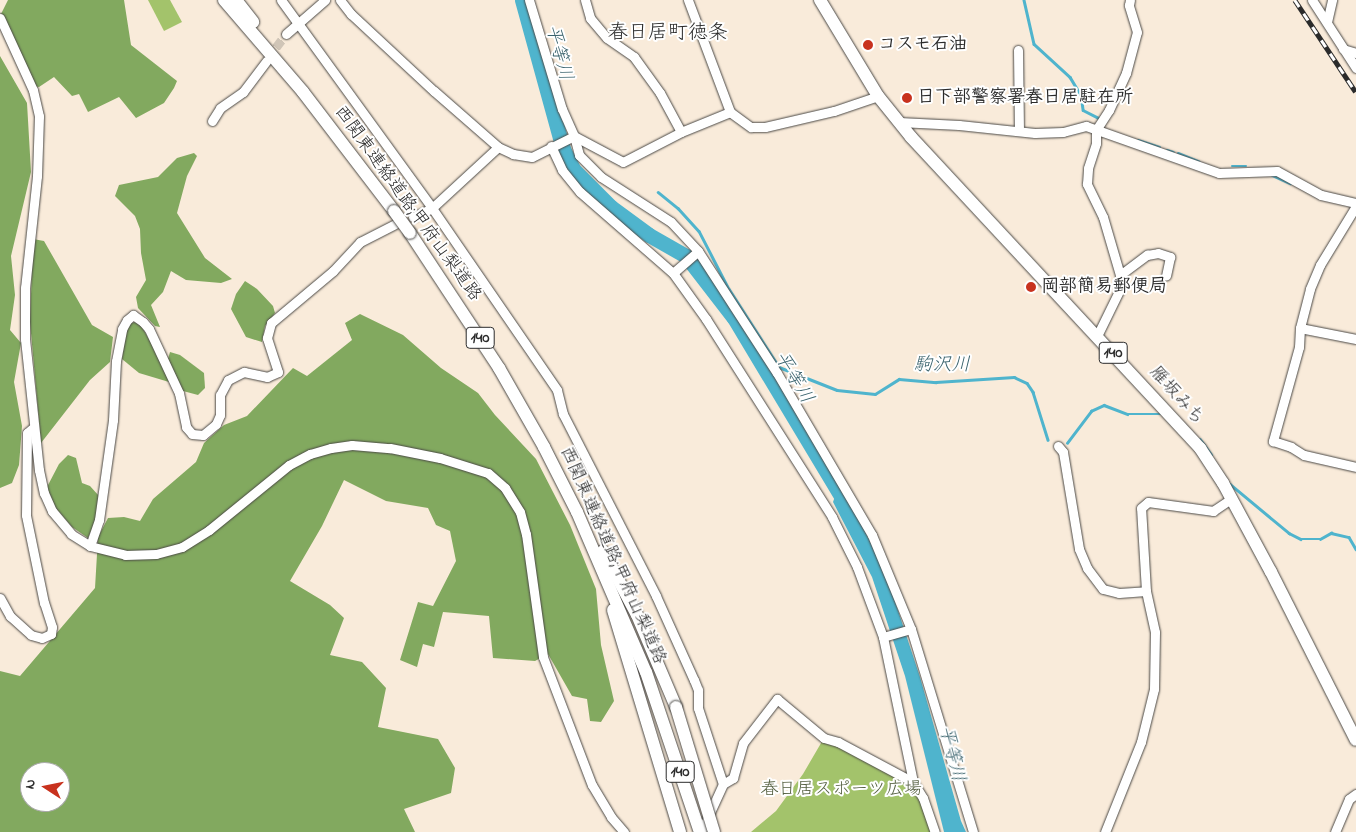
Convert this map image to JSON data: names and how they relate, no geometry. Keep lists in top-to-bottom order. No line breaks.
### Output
{"streets":{"highway":["西関東連絡道路;甲府山梨道路","140","雁坂みち"]},"districts":["春日居町徳条"],"water":["平等川","駒沢川"],"parks":["春日居スポーツ広場"],"places":["コスモ石油","日下部警察署春日居駐在所","岡部簡易郵便局"],"north":"left"}
